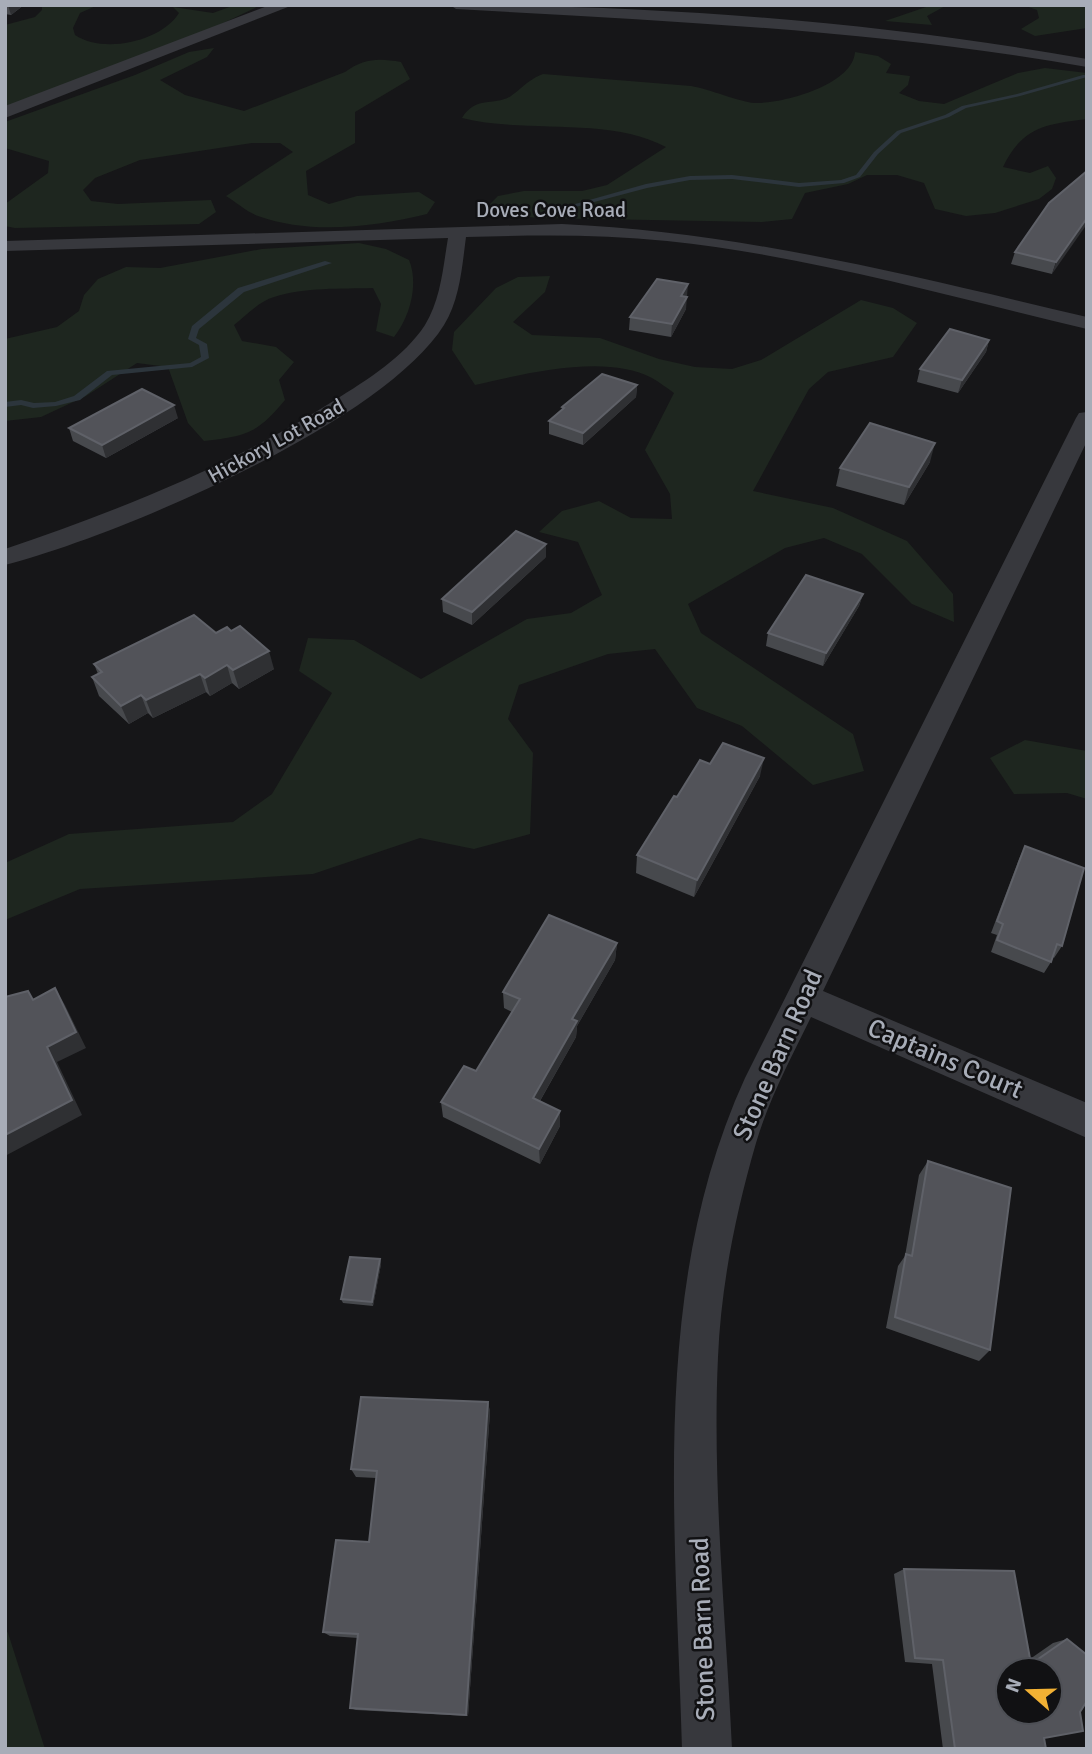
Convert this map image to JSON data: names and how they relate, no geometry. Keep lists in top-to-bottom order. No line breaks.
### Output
{"streets":{"street":["Doves Cove Road","Hickory Lot Road","Stone Barn Road","Captains Court"]},"crossings":[["Doves Cove Road","Hickory Lot Road"],["Stone Barn Road","Captains Court"]],"north":"left"}
